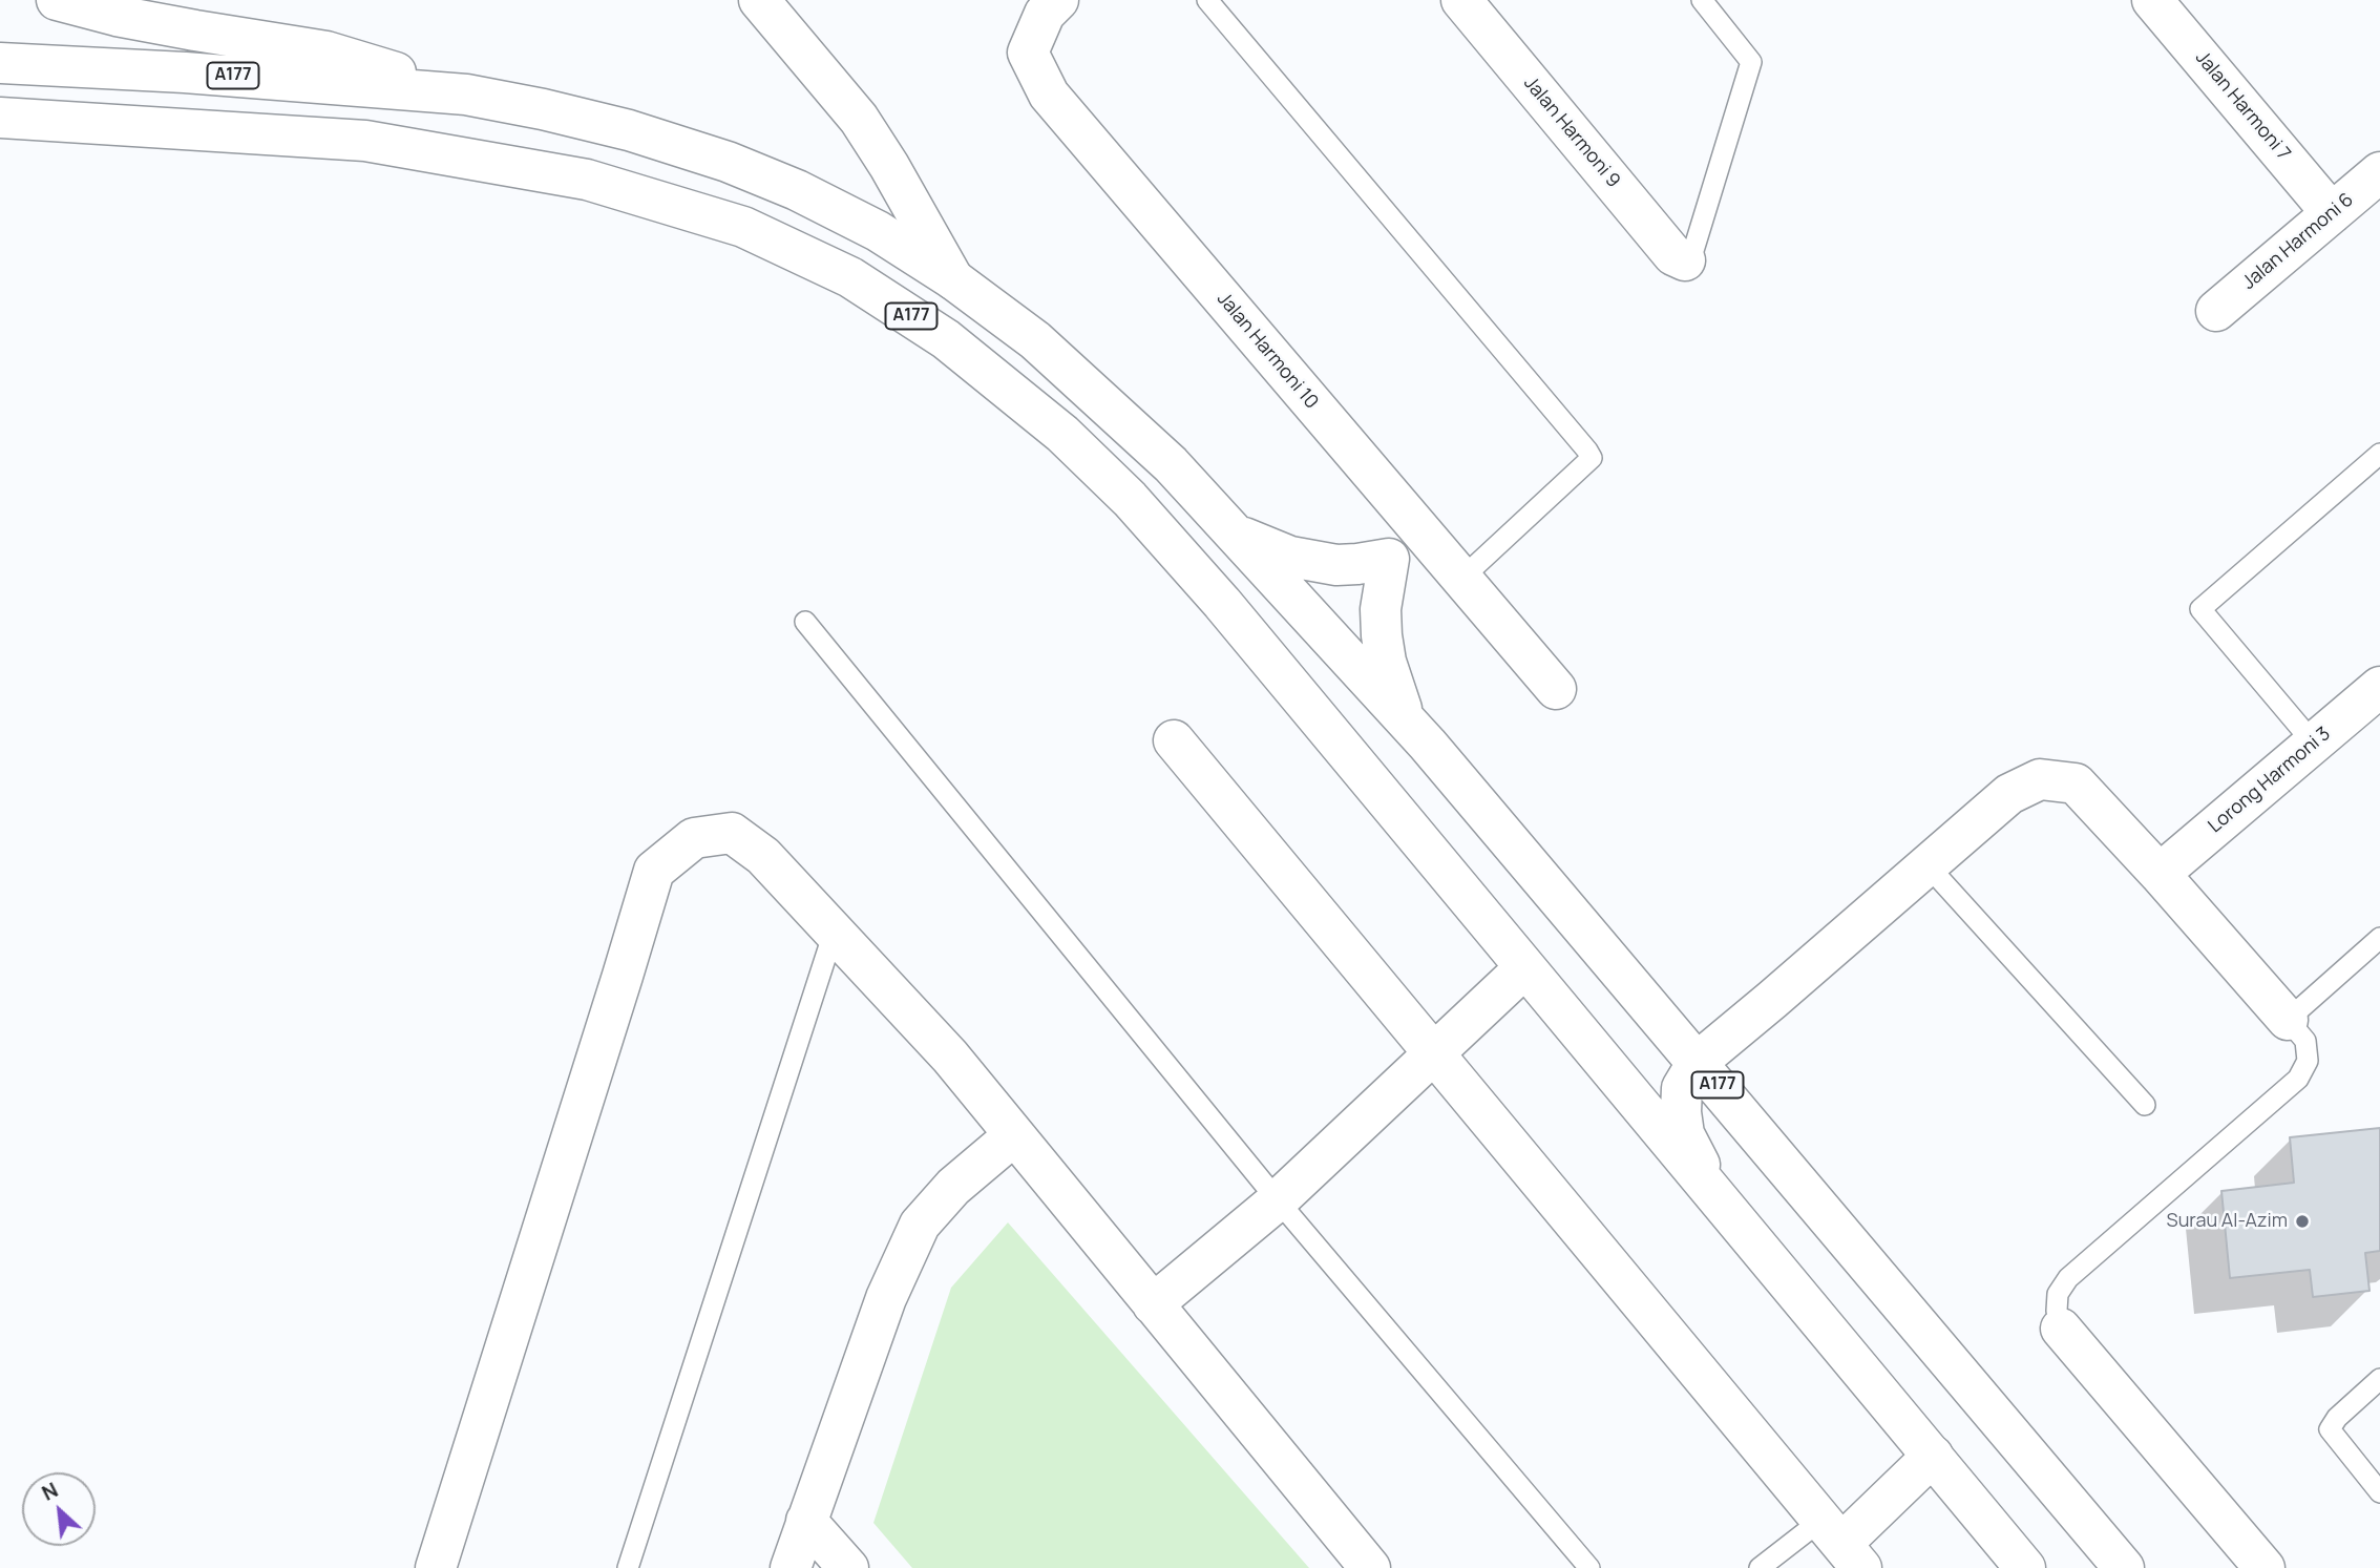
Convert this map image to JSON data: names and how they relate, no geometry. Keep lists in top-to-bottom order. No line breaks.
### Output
{"streets":{"main road":["A177","Jalan Harmoni 7","Jalan Harmoni 9","Jalan Harmoni 6","Jalan Harmoni 10","Lorong Harmoni 3"]},"crossings":[["Jalan Harmoni 7","Jalan Harmoni 6"]],"places":["Surau Al-Azim"],"north":"top left"}
